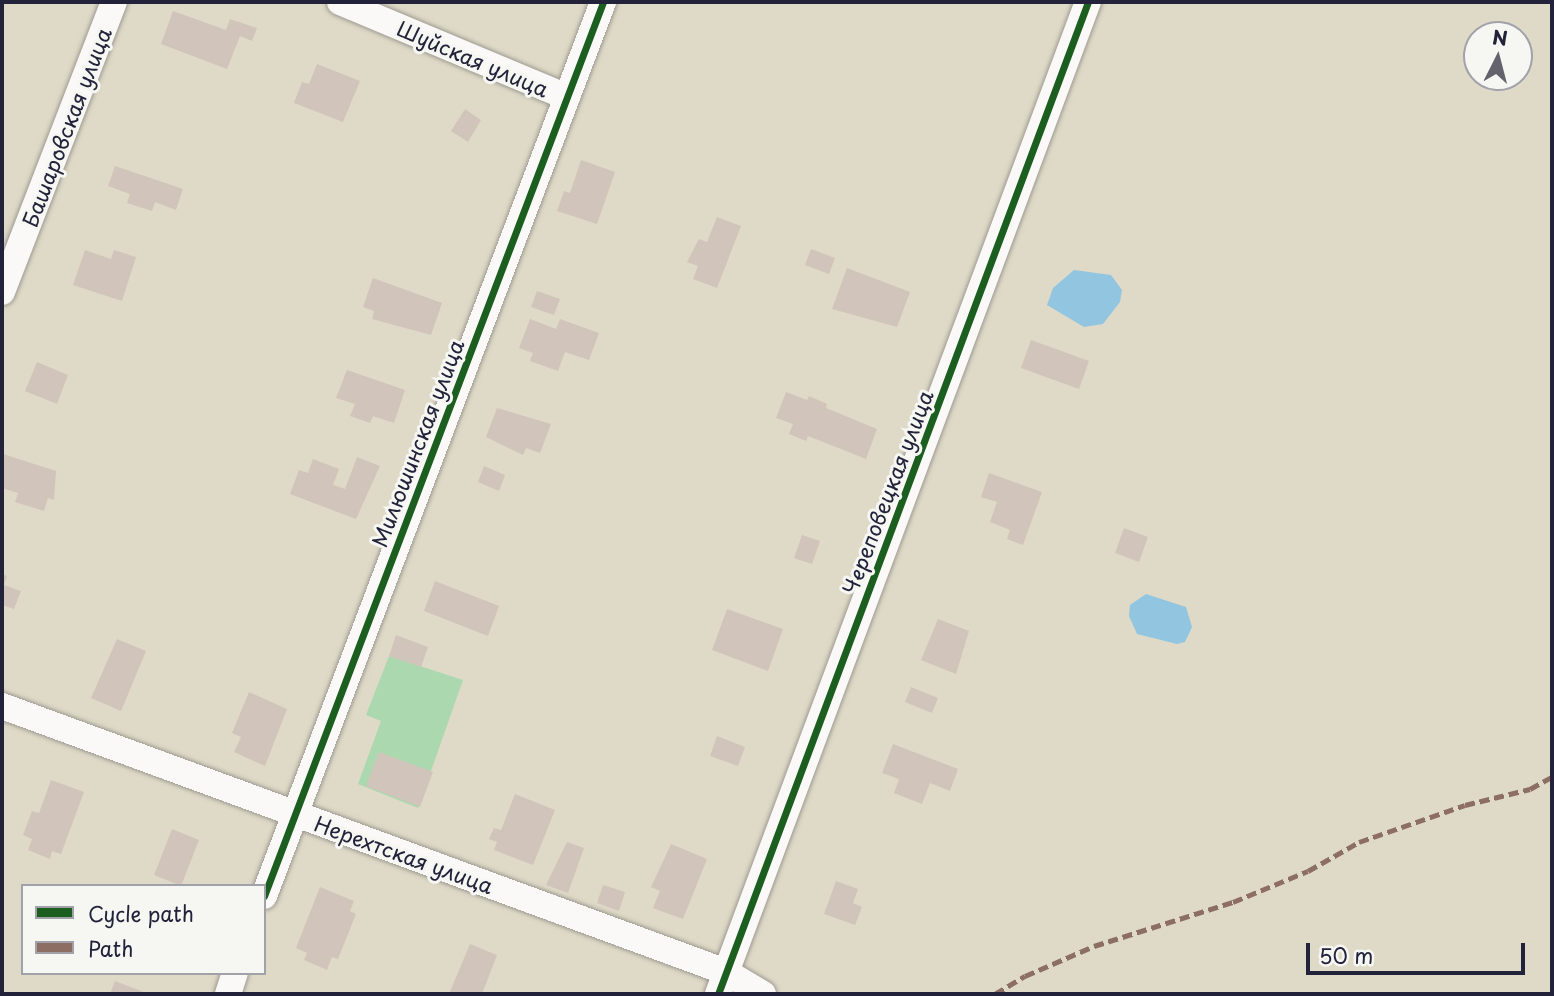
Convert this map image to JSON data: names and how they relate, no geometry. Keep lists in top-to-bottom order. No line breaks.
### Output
{"streets":{"street":["Шуйская улица","Башаровская улица","Милюшинская улица","Череповецкая улица","Нерехтская улица"]},"crossings":[["Шуйская улица","Милюшинская улица"],["Милюшинская улица","Нерехтская улица"],["Череповецкая улица","Нерехтская улица"]],"legend":["Cycle path","Path"],"scale_bar":"50 m","north":"top"}
